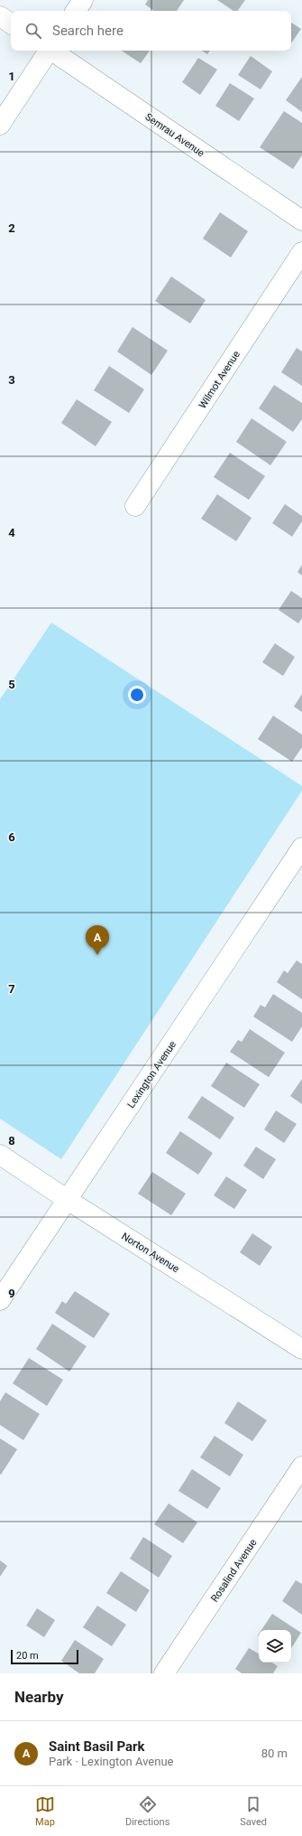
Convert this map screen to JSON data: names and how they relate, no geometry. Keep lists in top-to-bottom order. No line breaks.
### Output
{"streets":{"street":["Semrau Avenue","Wilmot Avenue","Lexington Avenue","Norton Avenue","Rosalind Avenue"]},"crossings":[["Lexington Avenue","Norton Avenue"]],"scale_bar":"20 m","page":{"search":"Search here","pins":"A","scale":"20 m","heading":"Nearby","list":[{"mark":"A","name":"Saint Basil Park","note":"Park · Lexington Avenue","value":"80 m"}],"nav":["Map","Directions","Saved"]},"grid":{"rows":["1","2","3","4","5","6","7","8","9"]}}
